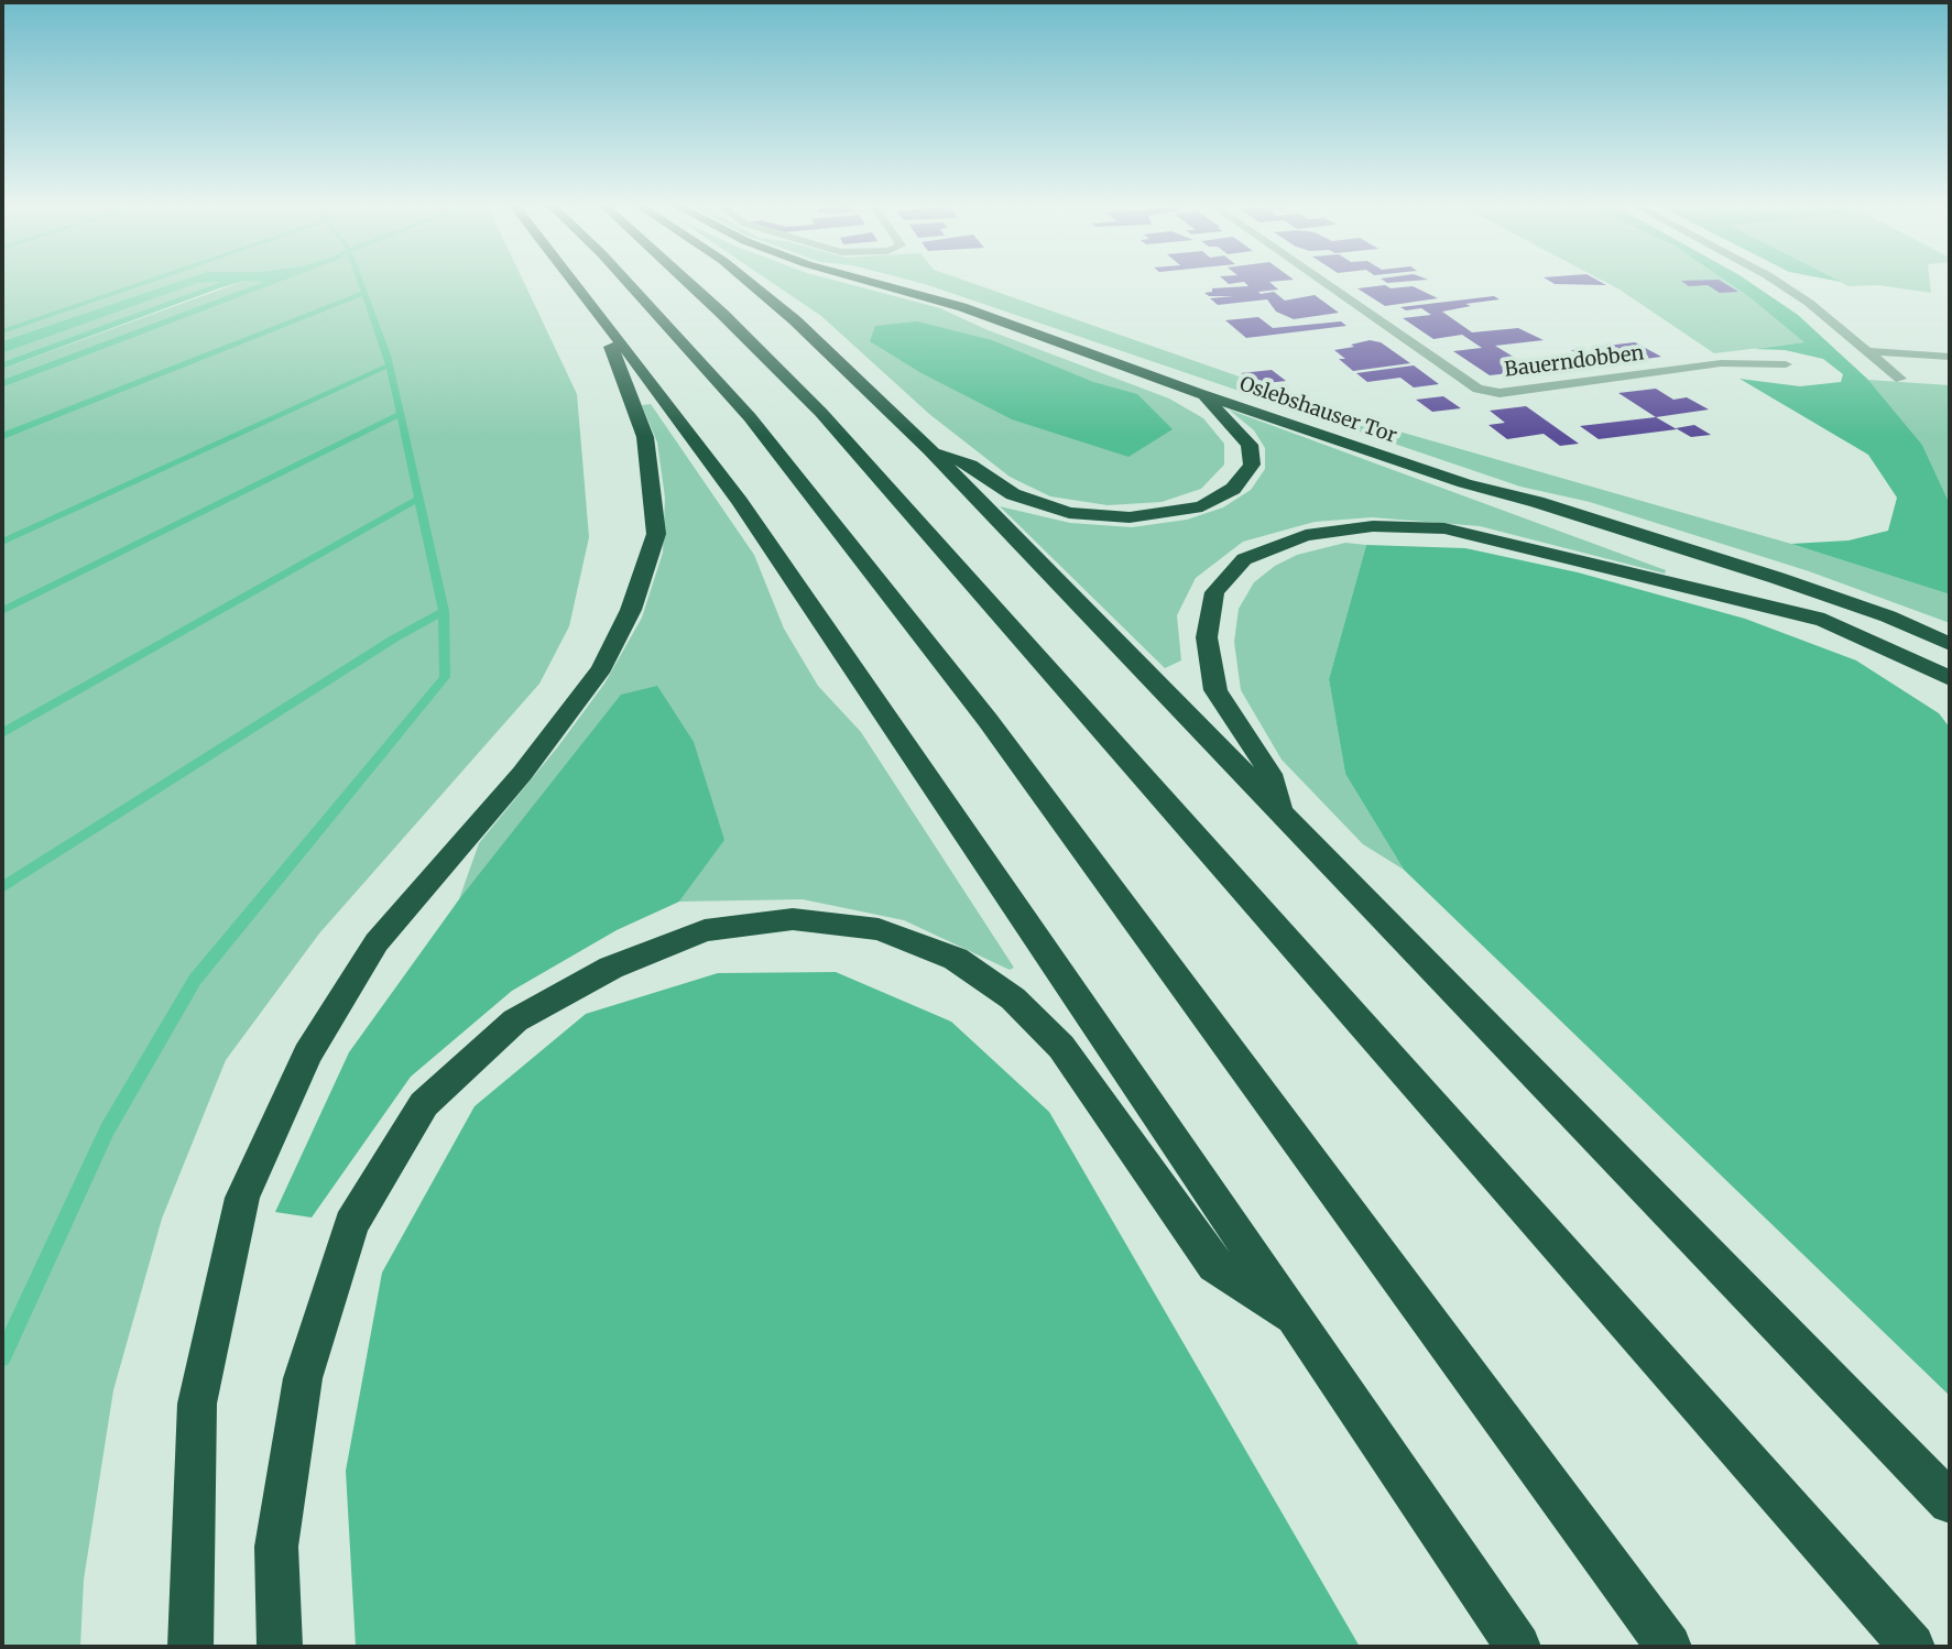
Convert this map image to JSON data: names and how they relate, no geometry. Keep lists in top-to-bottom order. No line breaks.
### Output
{"streets":{"highway":["Oslebshauser Tor"],"street":["Bauerndobben"]}}
